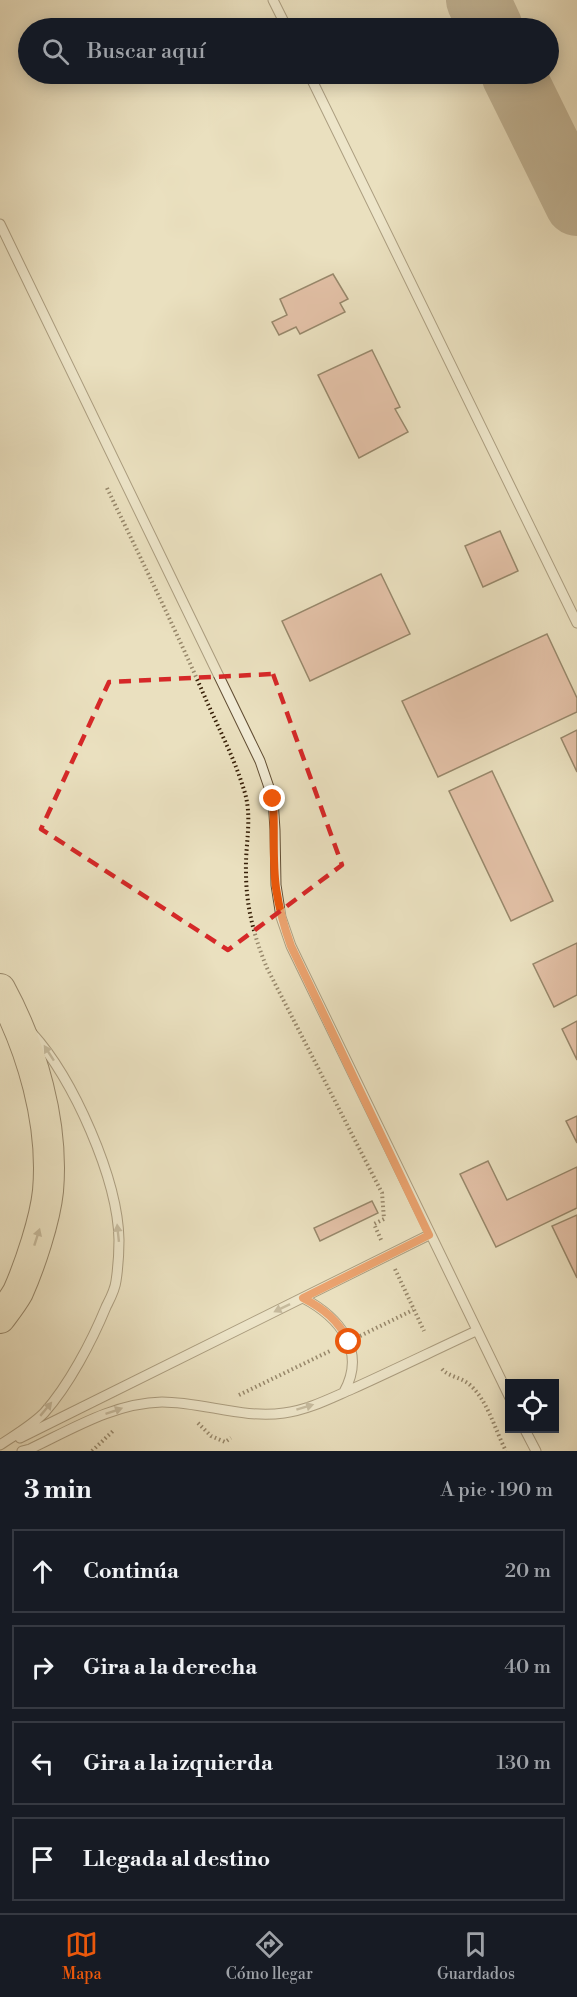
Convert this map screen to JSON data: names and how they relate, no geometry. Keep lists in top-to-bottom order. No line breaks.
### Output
{"page":{"search":"Buscar aquí","heading":["3 min","A pie · 190 m"],"list":[["Continúa","20 m"],["Gira a la derecha","40 m"],["Gira a la izquierda","130 m"],"Llegada al destino"],"nav":["Mapa","Cómo llegar","Guardados"]}}
